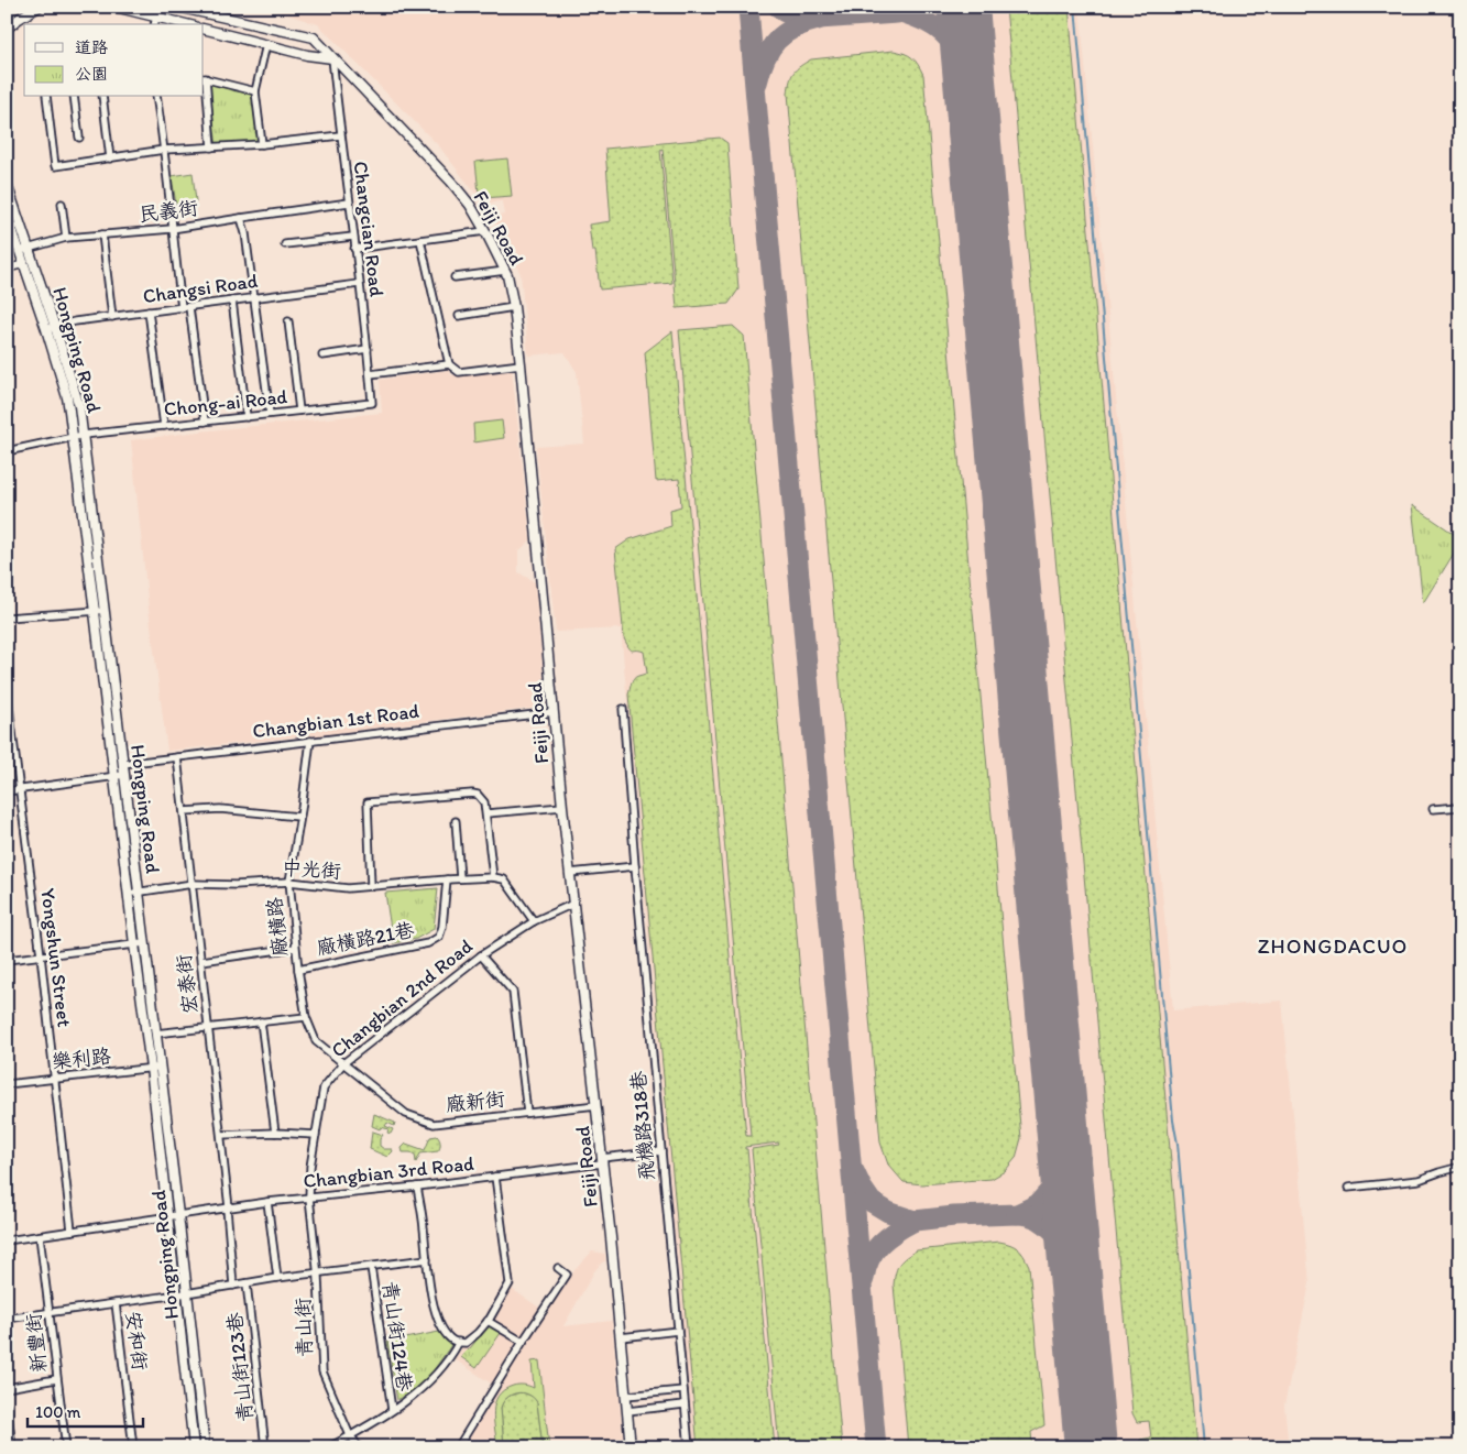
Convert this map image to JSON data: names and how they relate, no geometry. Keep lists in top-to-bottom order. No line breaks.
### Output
{"streets":{"street":["民義街","Feiji Road","Changcian Road","Changsi Road","Hongping Road","Chong-ai Road","Changbian 1st Road","中光街","廠橫路","廠橫路21巷","Yongshun Street","宏泰街","Changbian 2nd Road","樂利路","廠新街","飛機路318巷","Changbian 3rd Road","青山街","青山街124巷","安和街","新豐街","青山街123巷"]},"crossings":[["民義街","Changcian Road"],["民義街","Hongping Road"],["Feiji Road","Changcian Road"],["Feiji Road","Changbian 1st Road"],["Feiji Road","Changbian 2nd Road"],["Feiji Road","Changbian 3rd Road"],["Changcian Road","Changsi Road"],["Changcian Road","Chong-ai Road"],["Changsi Road","Hongping Road"],["Hongping Road","Chong-ai Road"],["Hongping Road","Changbian 1st Road"],["Hongping Road","中光街"],["Hongping Road","樂利路"],["Hongping Road","Changbian 3rd Road"],["Hongping Road","青山街123巷"],["Changbian 1st Road","廠橫路"],["Changbian 1st Road","宏泰街"],["中光街","廠橫路"],["中光街","廠橫路21巷"],["中光街","宏泰街"],["廠橫路","廠橫路21巷"],["廠橫路","Changbian 2nd Road"],["廠橫路","廠新街"],["Yongshun Street","樂利路"],["Yongshun Street","Changbian 3rd Road"],["宏泰街","Changbian 3rd Road"],["宏泰街","青山街123巷"],["Changbian 2nd Road","廠新街"],["Changbian 2nd Road","Changbian 3rd Road"],["Changbian 2nd Road","青山街"],["飛機路318巷","Changbian 3rd Road"],["Changbian 3rd Road","青山街"],["Changbian 3rd Road","新豐街"],["青山街","青山街124巷"],["青山街","青山街123巷"],["青山街124巷","青山街123巷"],["安和街","新豐街"],["安和街","青山街123巷"]],"districts":["ZHONGDACUO"],"legend":["道路","公園"],"scale_bar":"100 m"}
